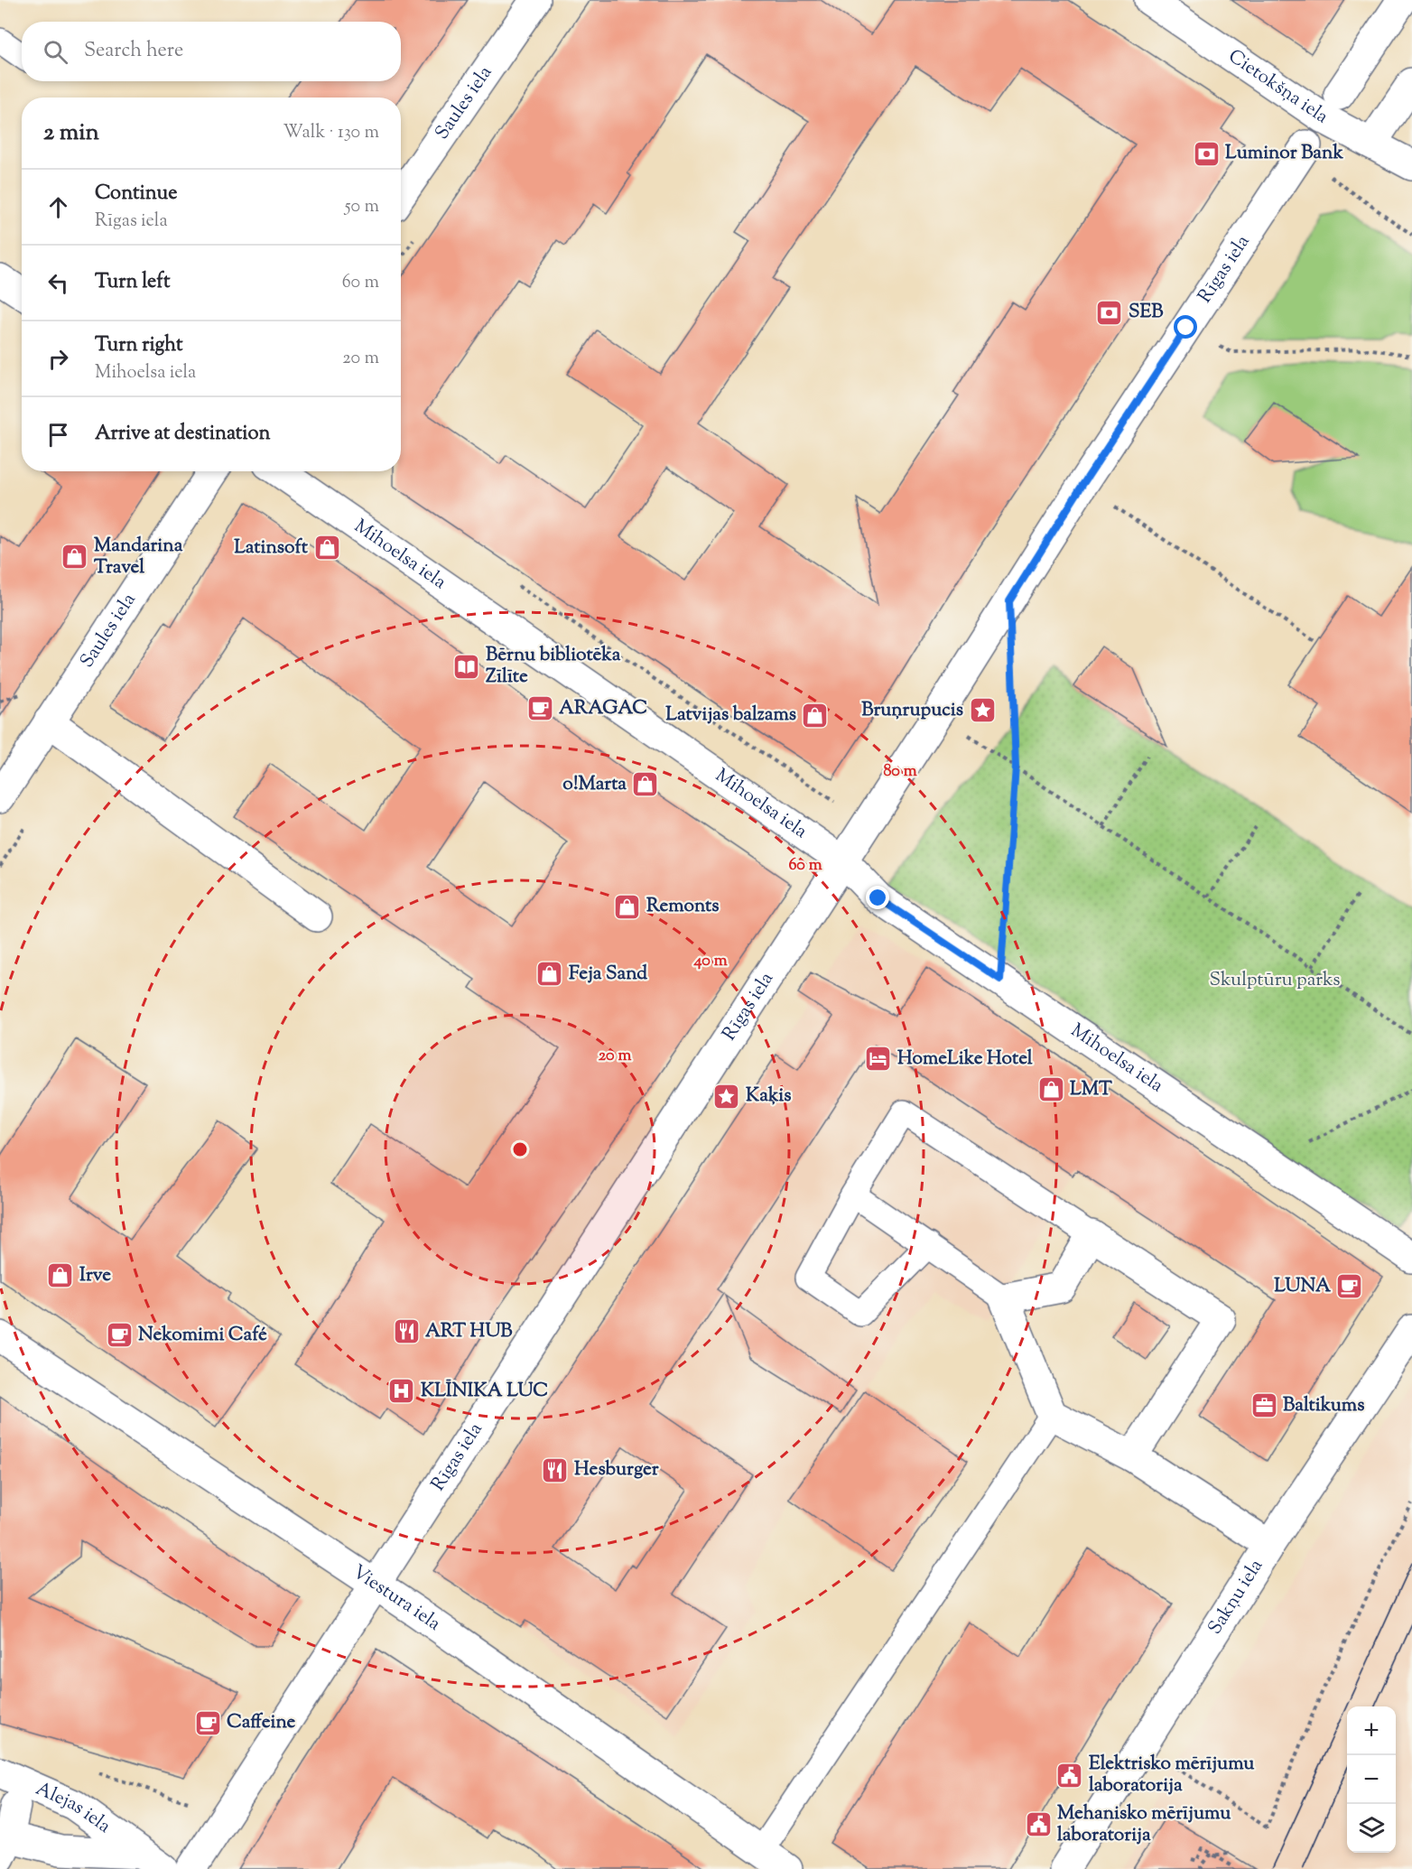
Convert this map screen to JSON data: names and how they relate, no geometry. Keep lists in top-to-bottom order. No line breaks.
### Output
{"streets":{"street":["Cietokšņa iela","Saules iela","Rīgas iela","Mihoelsa iela","Sakņu iela","Viestura iela","Alejas iela"]},"crossings":[["Rīgas iela","Mihoelsa iela"],["Rīgas iela","Viestura iela"]],"parks":["Skulptūru parks"],"places":{"bank":["Luminor Bank","SEB"],"shop":["Latinsoft","Mandarina Travel","Latvijas balzams","o!Marta","Remonts","Feja Sand","LMT","Irve"],"library":["Bērnu bibliotēka Zīlīte"],"cafe":["ARAGAC","LUNA","Nekomimi Café","Caffeine"],"place":["Bruņrupucis","Kaķis"],"hotel":["HomeLike Hotel"],"restaurant":["ART HUB","Hesburger"],"hospital":["KLĪNIKA LUC"],"office":["Baltikums"],"public building":["Elektrisko mērījumu laboratorija","Mehanisko mērījumu laboratorija"]},"page":{"search":"Search here","heading":["2 min","Walk · 130 m"],"list":[["Continue","Rīgas iela","50 m"],["Turn left","60 m"],["Turn right","Mihoelsa iela","20 m"],"Arrive at destination"],"map_buttons":["+","−"]},"rings":["80 m","60 m","40 m","20 m"]}
